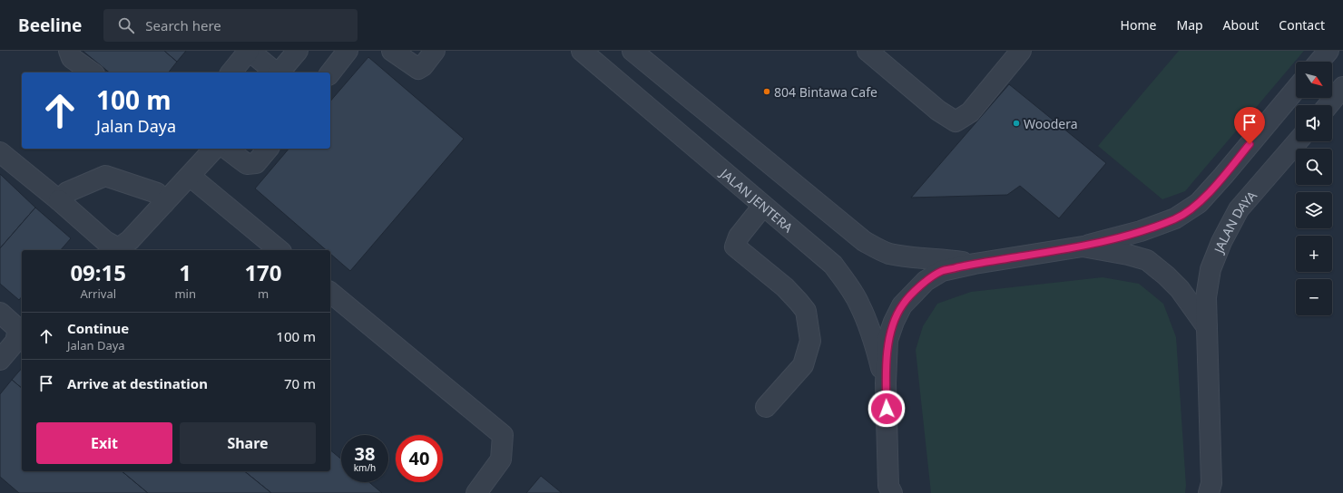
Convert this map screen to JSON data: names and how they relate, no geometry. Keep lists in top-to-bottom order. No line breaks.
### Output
{"streets":{"street":["JALAN JENTERA","JALAN DAYA"]},"places":["804 Bintawa Cafe","Woodera"],"north":"bottom right","page":{"header":"Beeline","search":"Search here","nav":["Home","Map","About","Contact"],"map_buttons":["+","−"],"turn":["100 m","Jalan Daya"],"eta":["09:15","Arrival","1","min","170","m"],"list":[{"name":"Continue","note":"Jalan Daya","value":"100 m"},{"name":"Arrive at destination","value":"70 m"}],"buttons":["Exit","Share"],"speed":"38 km/h","limit":"40"}}
